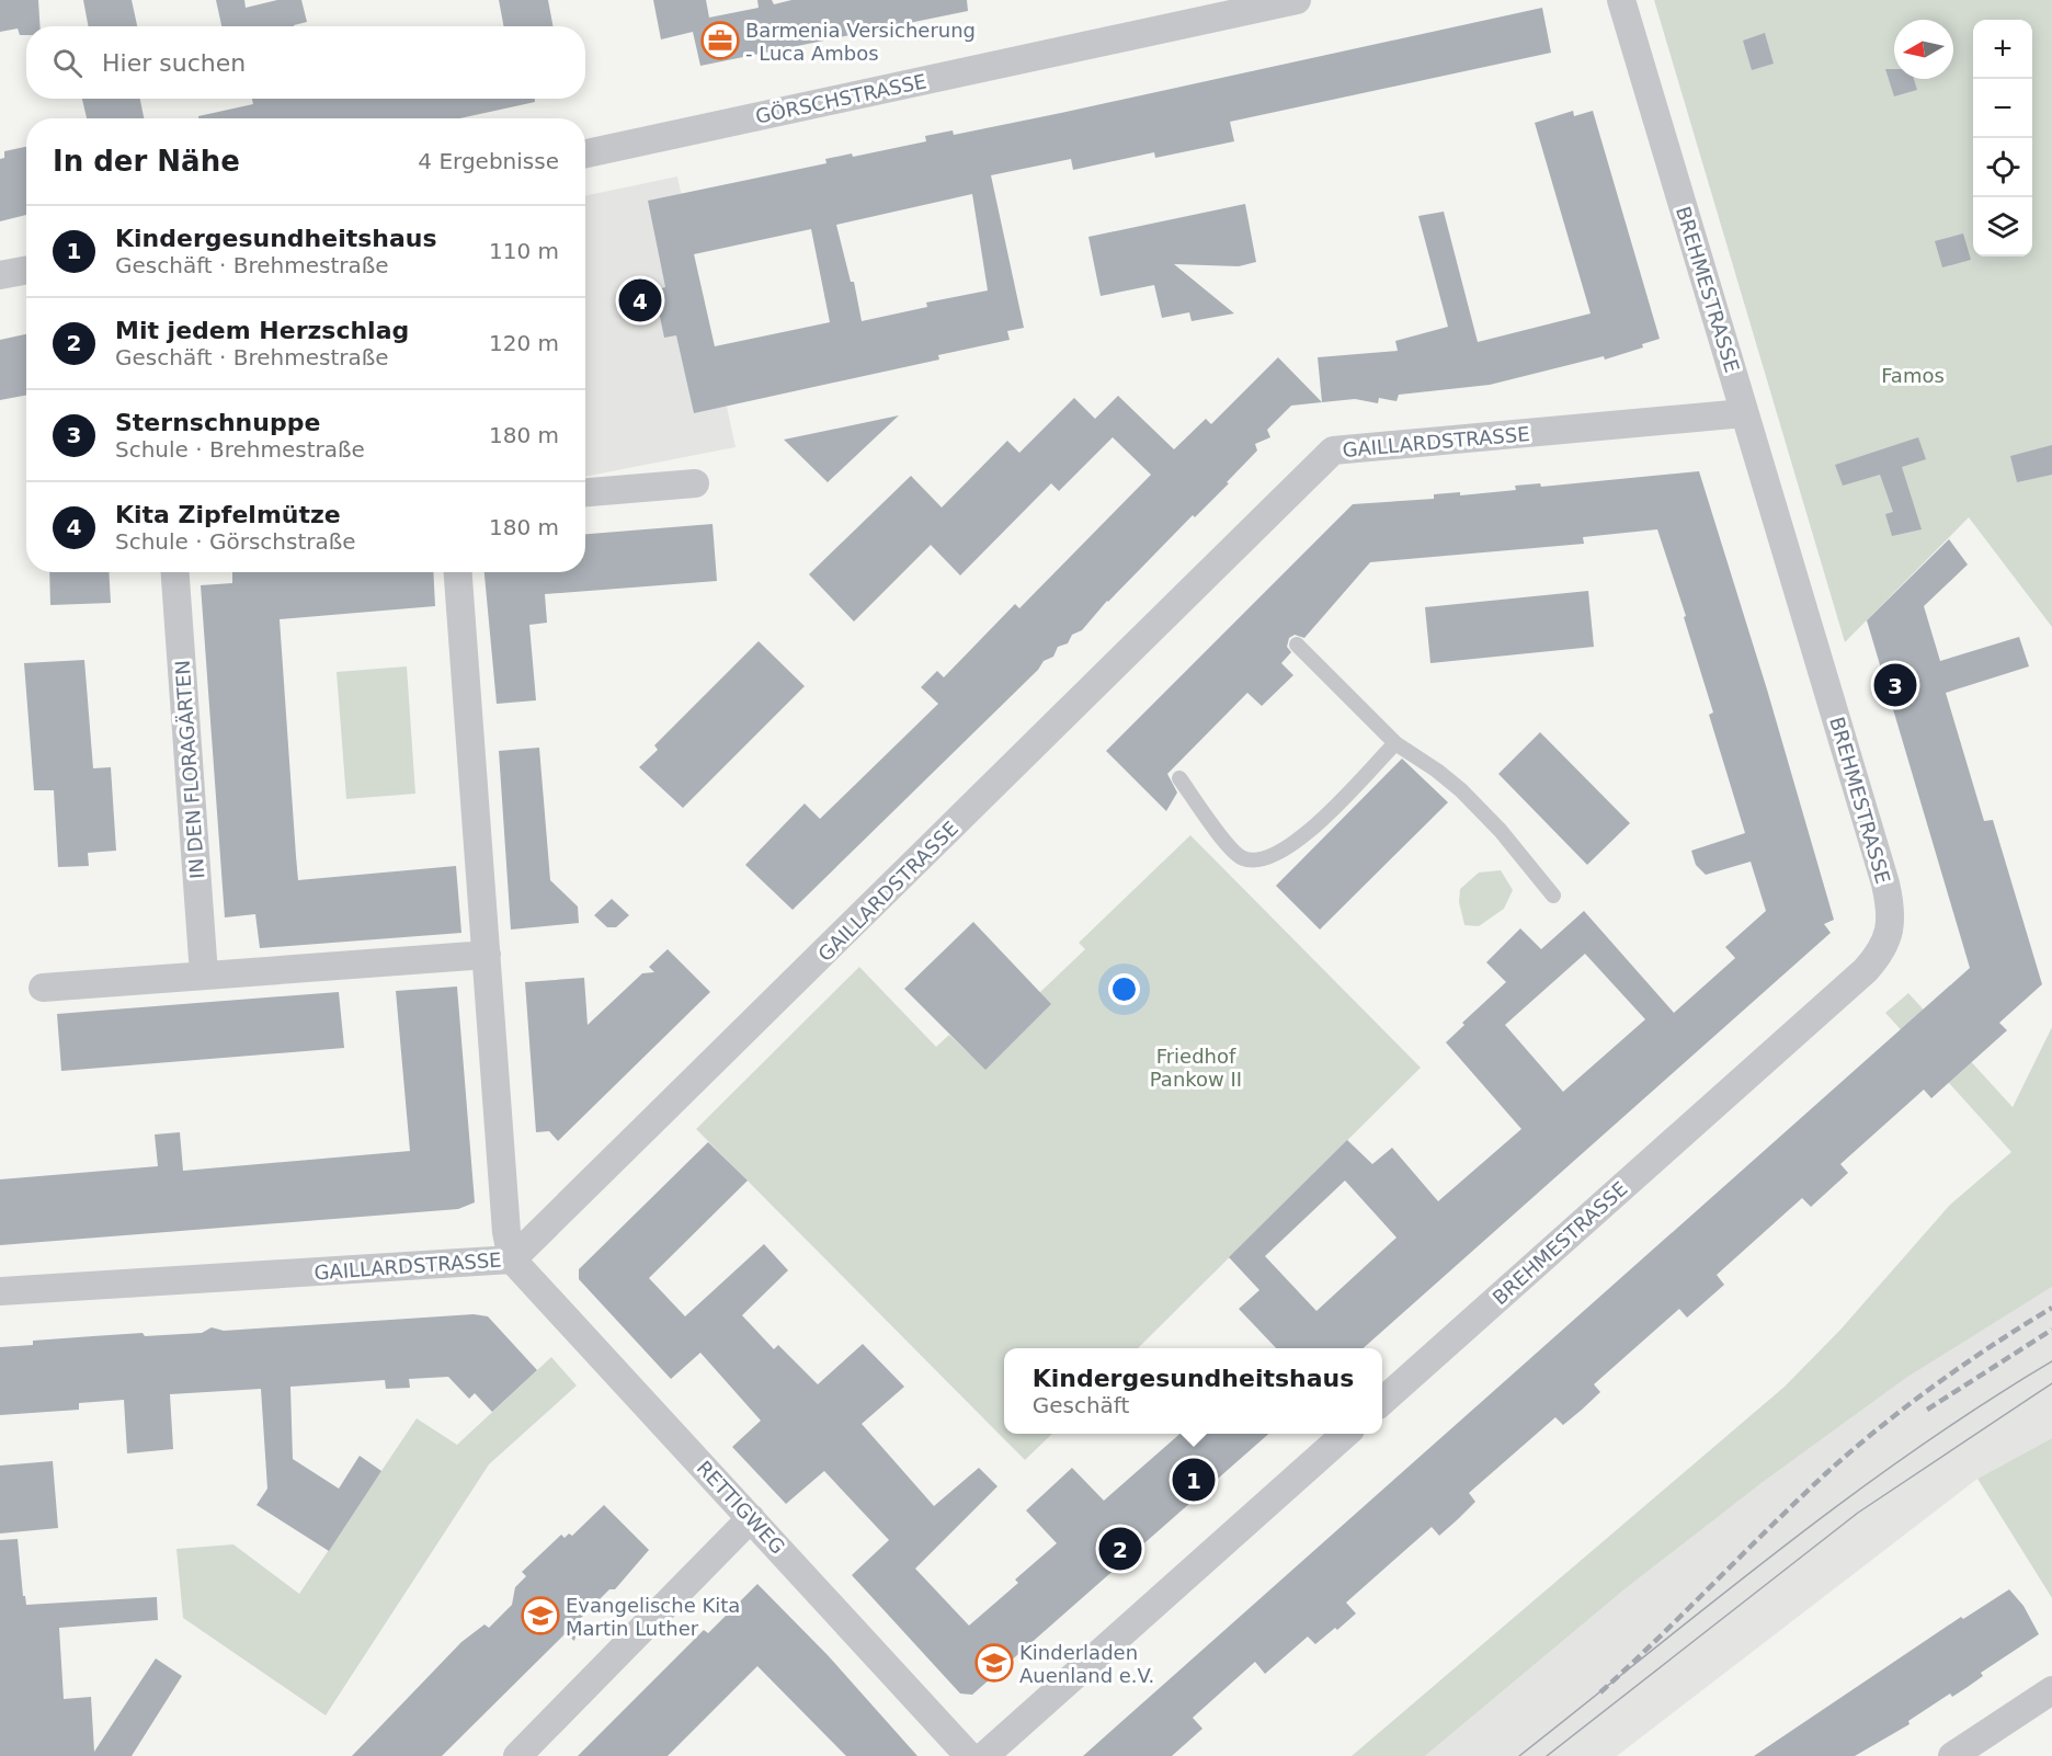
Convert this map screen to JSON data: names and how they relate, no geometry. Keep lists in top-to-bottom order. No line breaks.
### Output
{"streets":{"street":["GÖRSCHSTRASSE","BREHMESTRASSE","GAILLARDSTRASSE","IN DEN FLORAGÄRTEN","RETTIGWEG"]},"crossings":[["BREHMESTRASSE","GAILLARDSTRASSE"],["GAILLARDSTRASSE","RETTIGWEG"]],"parks":["Famos","Friedhof Pankow II"],"places":{"office":["Barmenia Versicherung - Luca Ambos"],"school or university":["Evangelische Kita Martin Luther","Kinderladen Auenland e.V."]},"north":"left","page":{"map_buttons":["+","−"],"search":"Hier suchen","heading":["In der Nähe","4 Ergebnisse"],"list":[{"mark":"1","name":"Kindergesundheitshaus","note":"Geschäft · Brehmestraße","value":"110 m"},{"mark":"2","name":"Mit jedem Herzschlag","note":"Geschäft · Brehmestraße","value":"120 m"},{"mark":"3","name":"Sternschnuppe","note":"Schule · Brehmestraße","value":"180 m"},{"mark":"4","name":"Kita Zipfelmütze","note":"Schule · Görschstraße","value":"180 m"}],"pins":["4","3","1","2"],"popup":["Kindergesundheitshaus","Geschäft"]}}
